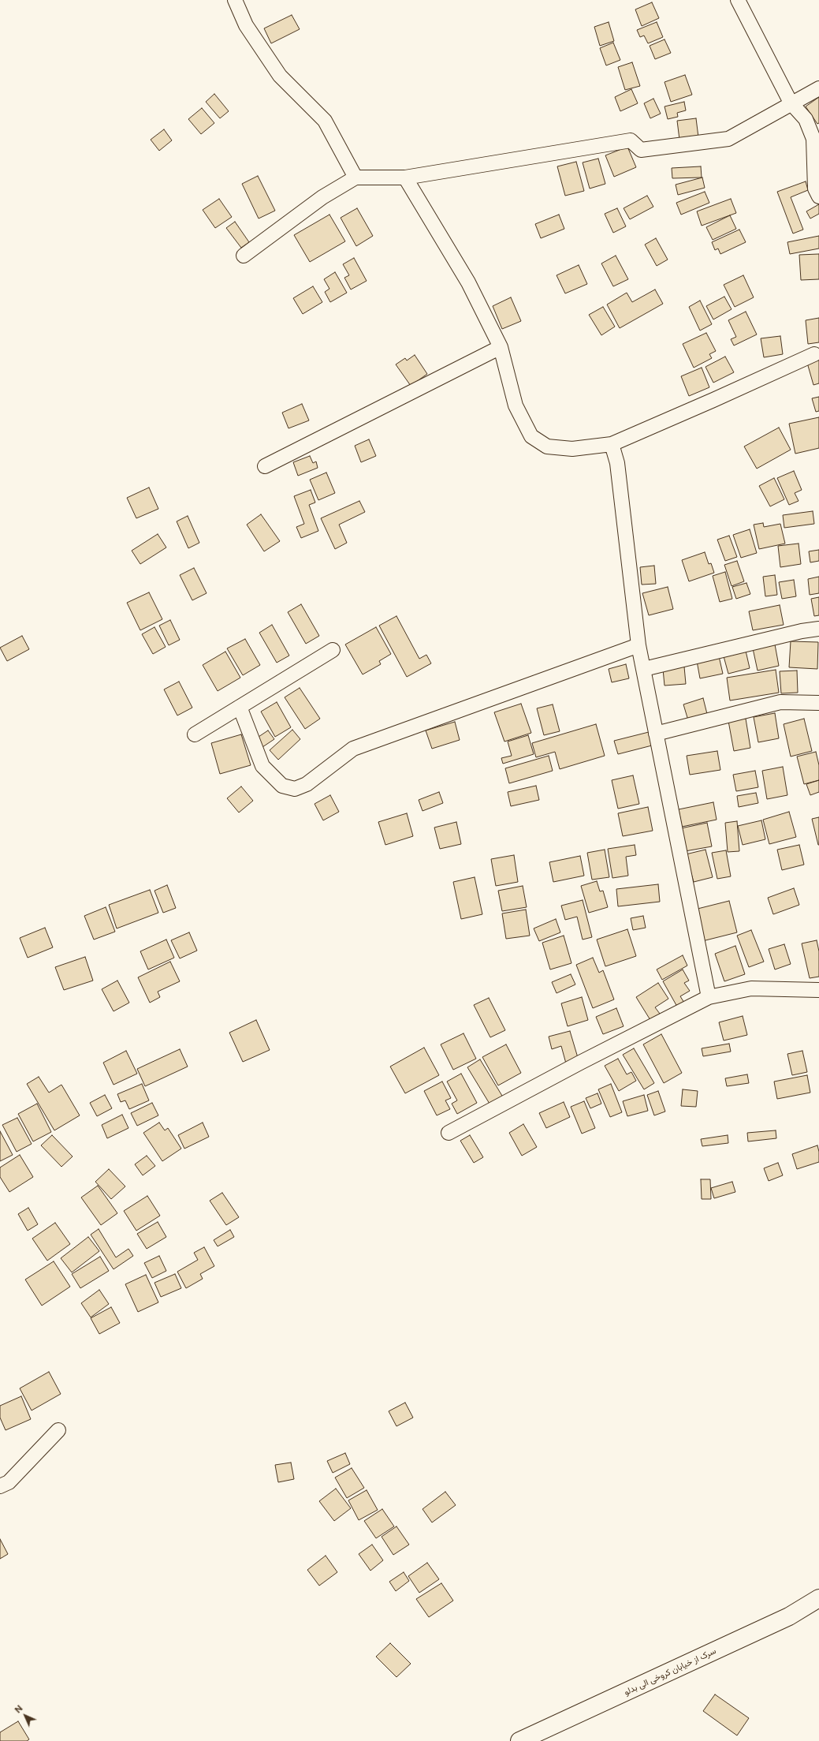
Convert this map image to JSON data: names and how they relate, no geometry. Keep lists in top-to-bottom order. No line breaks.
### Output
{"streets":{"main road":["سرک از خیابان کروخی الی بدلو"]},"north":"top left"}
